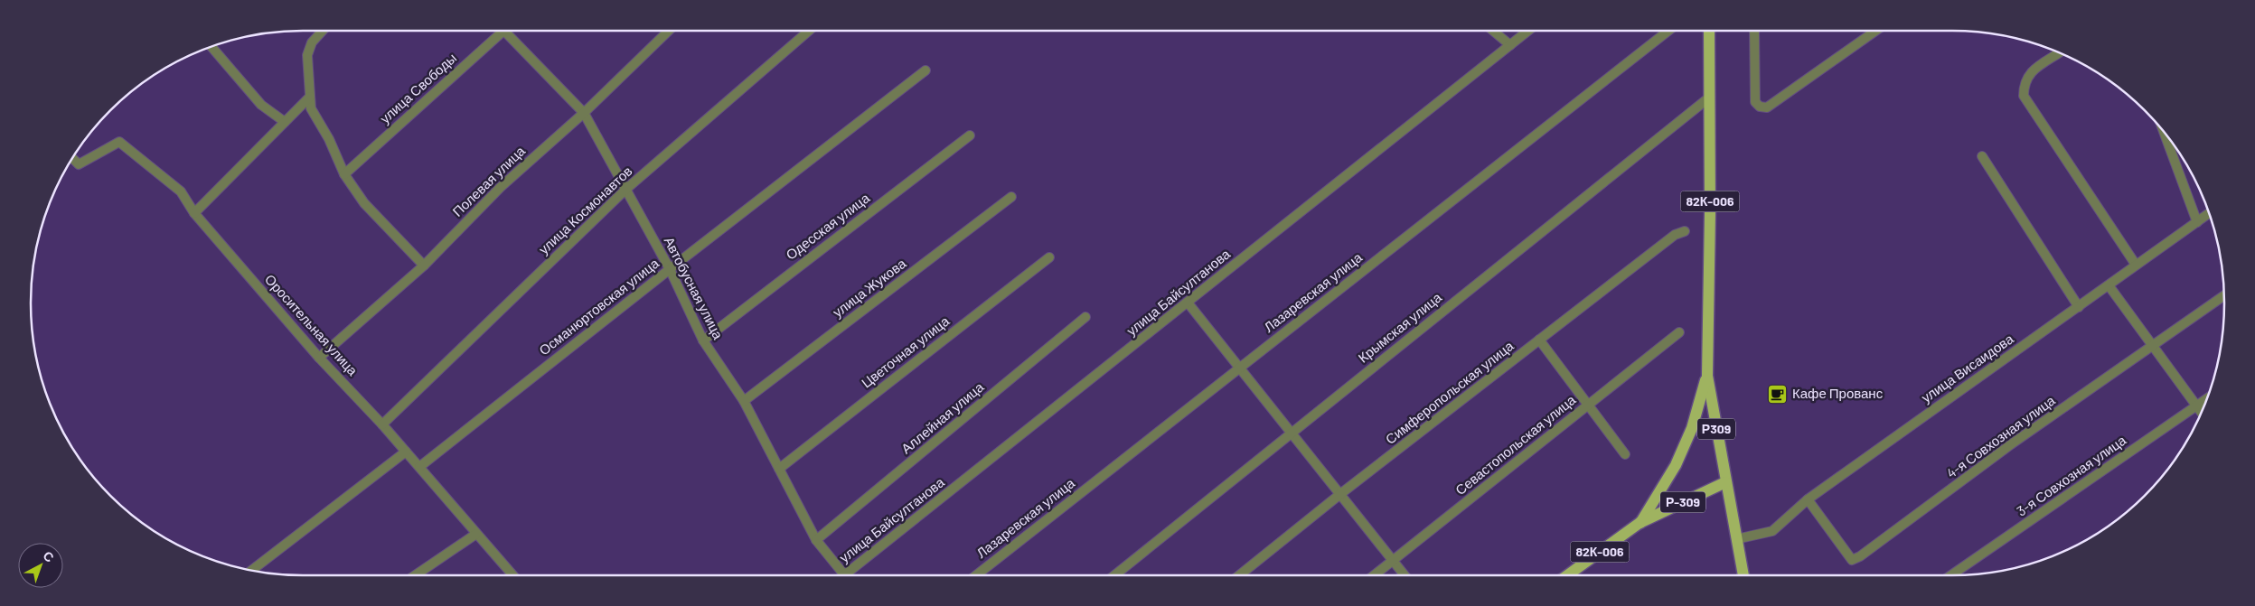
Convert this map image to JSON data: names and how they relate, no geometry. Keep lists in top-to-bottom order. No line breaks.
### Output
{"streets":{"main road":["82К-006","Р309","Р-309"],"street":["улица Свободы","Полевая улица","улица Космонавтов","Одесская улица","Автобусная улица","улица Жукова","улица Байсултанова","Лазаревская улица","Османюртовская улица","Оросительная улица","Крымская улица","Цветочная улица","улица Висаидова","Симферопольская улица","Аллейная улица","4-я Совхозная улица","Севастопольская улица","3-я Совхозная улица"]},"crossings":[["улица Свободы","Автобусная улица"],["Полевая улица","Автобусная улица"],["Полевая улица","Оросительная улица"],["82К-006","Крымская улица"],["82К-006","Р309"],["82К-006","Р-309"],["улица Космонавтов","Автобусная улица"],["улица Космонавтов","Оросительная улица"],["Одесская улица","Автобусная улица"],["Автобусная улица","улица Жукова"],["Автобусная улица","Османюртовская улица"],["Автобусная улица","Цветочная улица"],["Автобусная улица","Аллейная улица"],["Османюртовская улица","Оросительная улица"],["улица Висаидова","4-я Совхозная улица"],["Р309","Р-309"]],"places":{"cafe":["Кафе Прованс"]},"north":"top right"}
